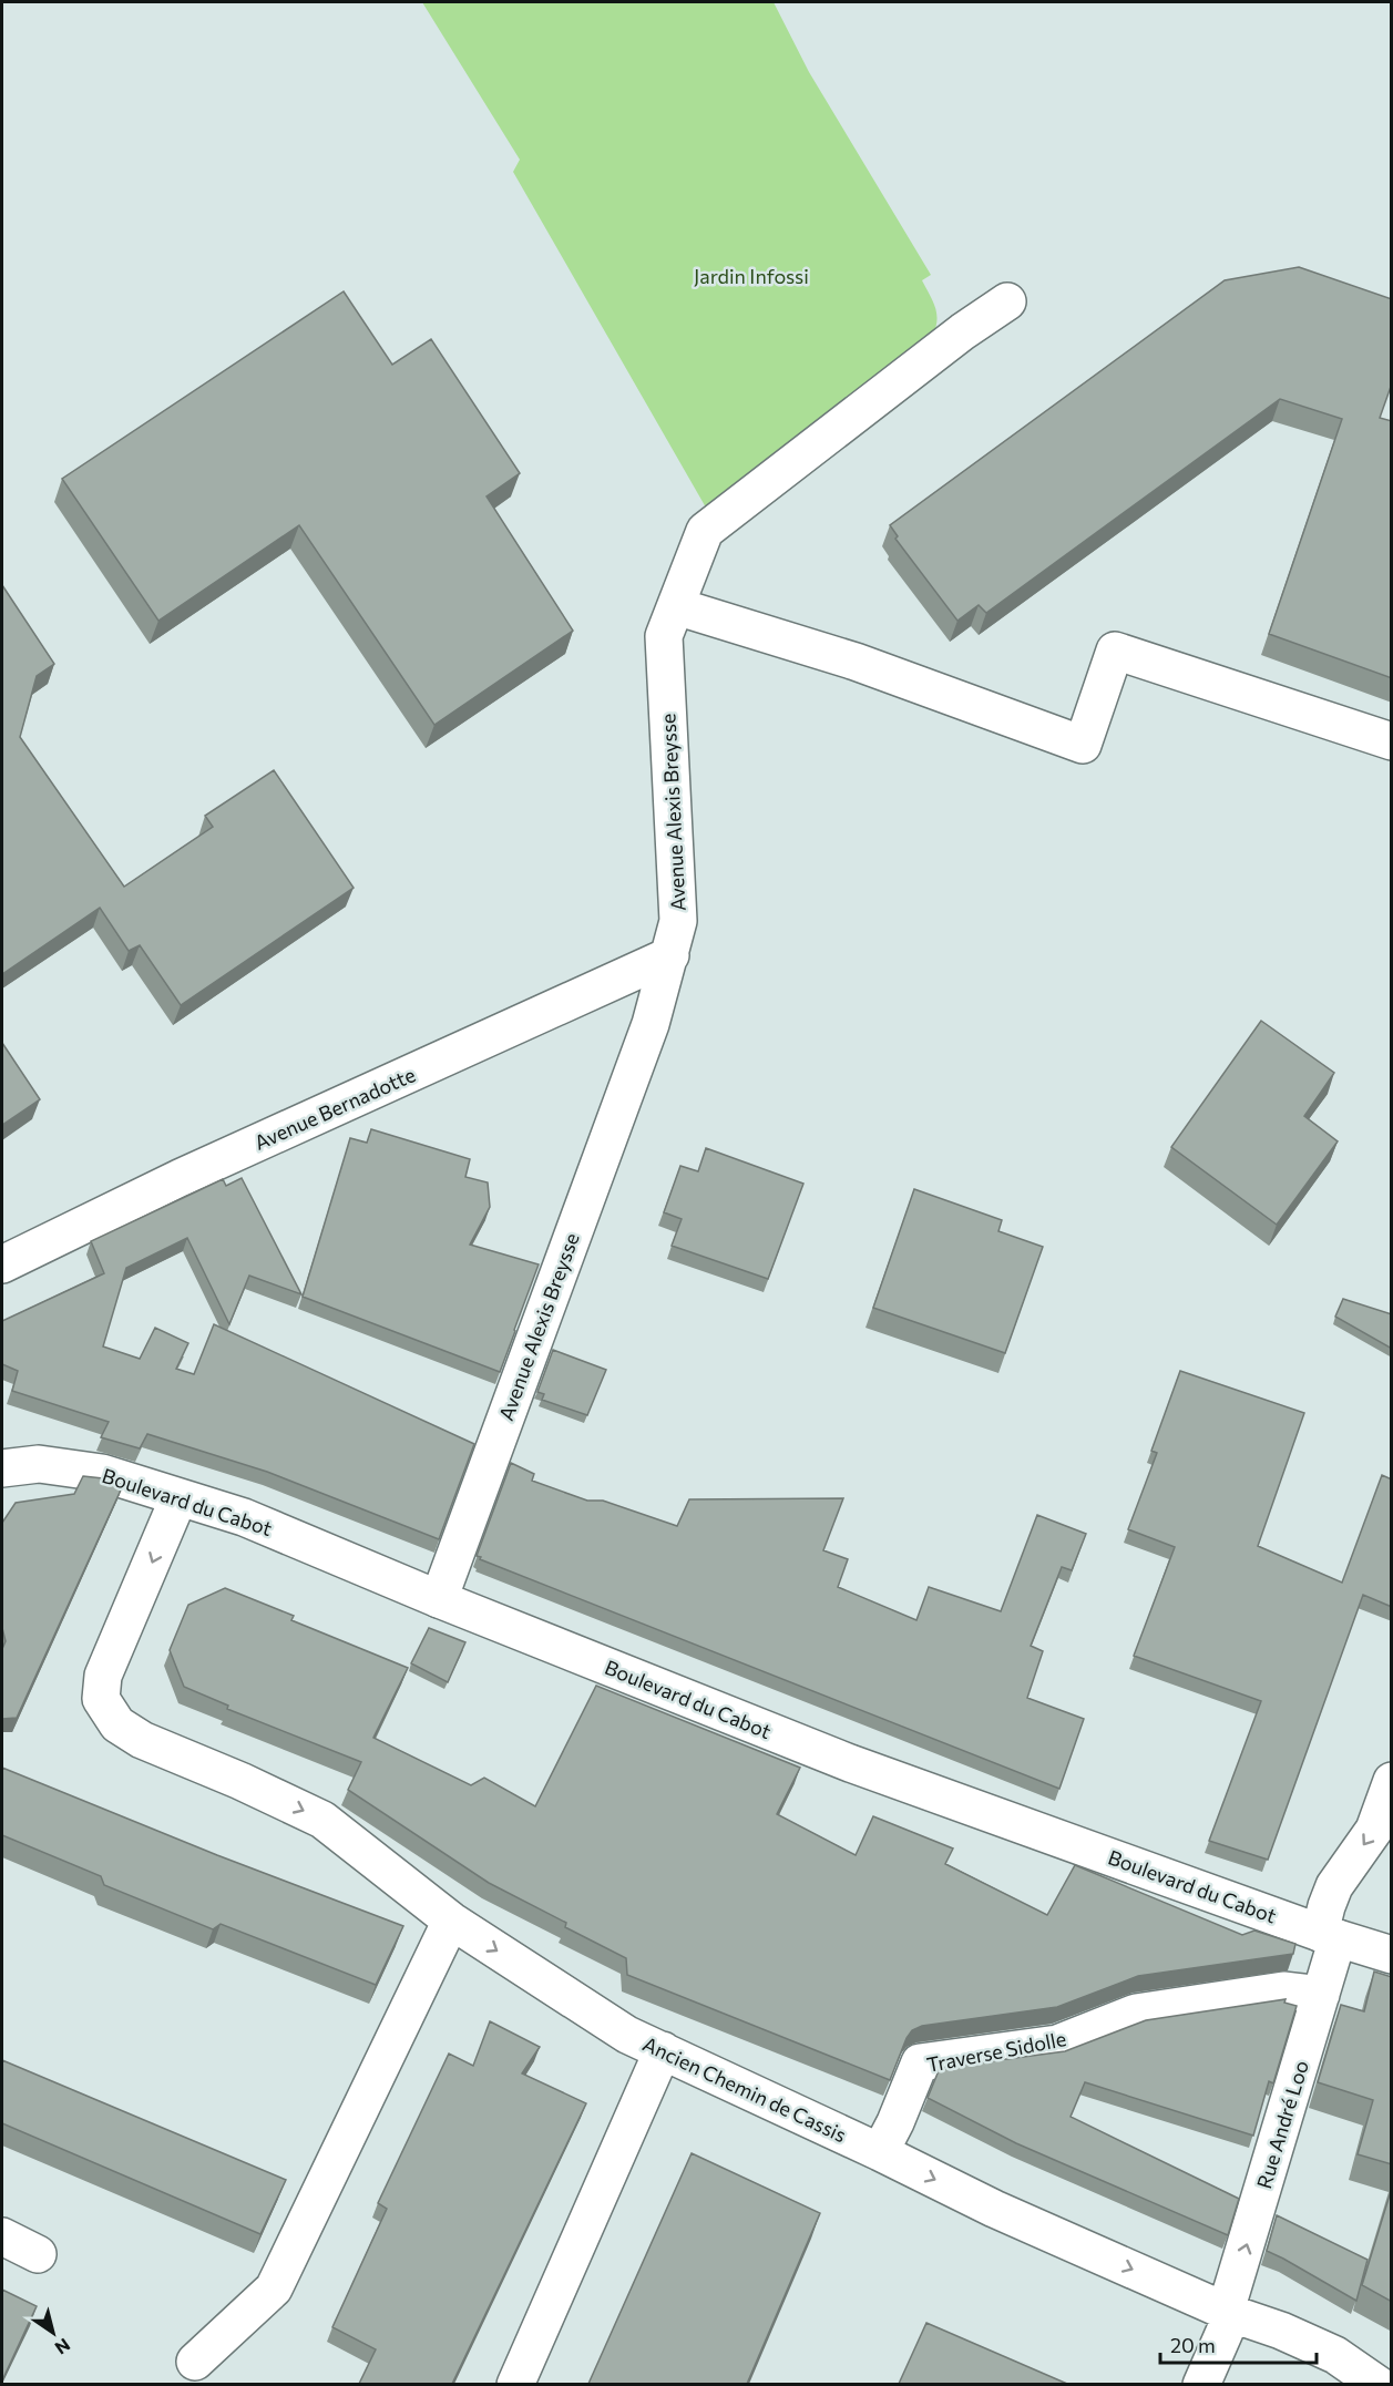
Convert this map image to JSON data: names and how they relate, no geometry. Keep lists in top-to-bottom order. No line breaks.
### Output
{"streets":{"street":["Avenue Alexis Breysse","Avenue Bernadotte","Boulevard du Cabot","Traverse Sidolle","Ancien Chemin de Cassis","Rue André Loo"]},"crossings":[["Avenue Alexis Breysse","Avenue Bernadotte"],["Avenue Alexis Breysse","Boulevard du Cabot"],["Boulevard du Cabot","Ancien Chemin de Cassis"],["Boulevard du Cabot","Rue André Loo"],["Traverse Sidolle","Ancien Chemin de Cassis"],["Traverse Sidolle","Rue André Loo"],["Ancien Chemin de Cassis","Rue André Loo"]],"one_way":["Ancien Chemin de Cassis"],"parks":["Jardin Infossi"],"scale_bar":"20 m","north":"bottom right"}
